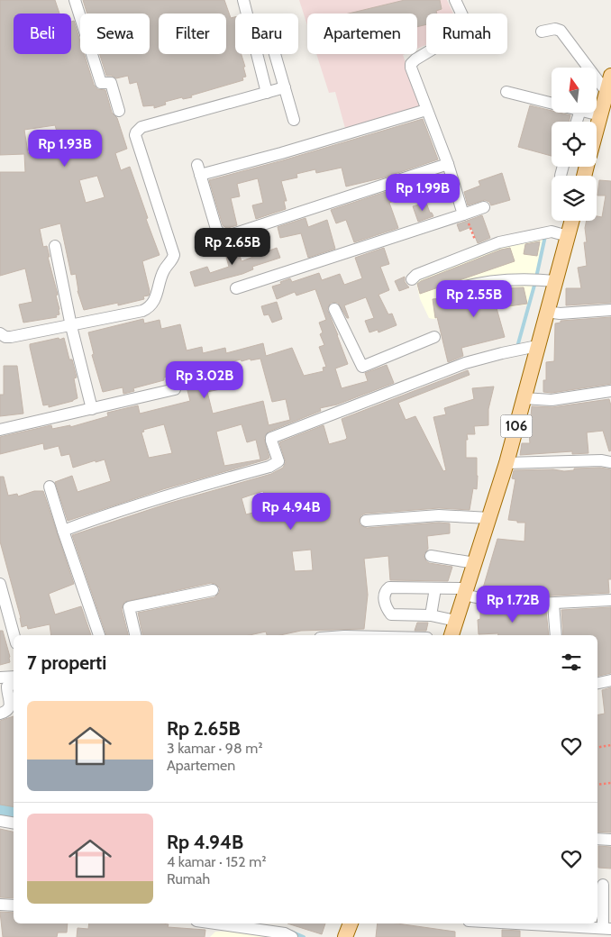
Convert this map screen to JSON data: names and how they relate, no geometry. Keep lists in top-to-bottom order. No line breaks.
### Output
{"streets":{"main road":["106"]},"north":"top","page":{"chip":["Beli","Sewa","Filter","Baru","Apartemen","Rumah"],"price":["Rp 1.93B","Rp 1.99B","Rp 2.65B","Rp 2.55B","Rp 3.02B","Rp 4.94B","Rp 1.72B"],"heading":"7 properti","list":[{"name":"Rp 2.65B","note":"3 kamar · 98 m² · Apartemen"},{"name":"Rp 4.94B","note":"4 kamar · 152 m² · Rumah"}]}}
